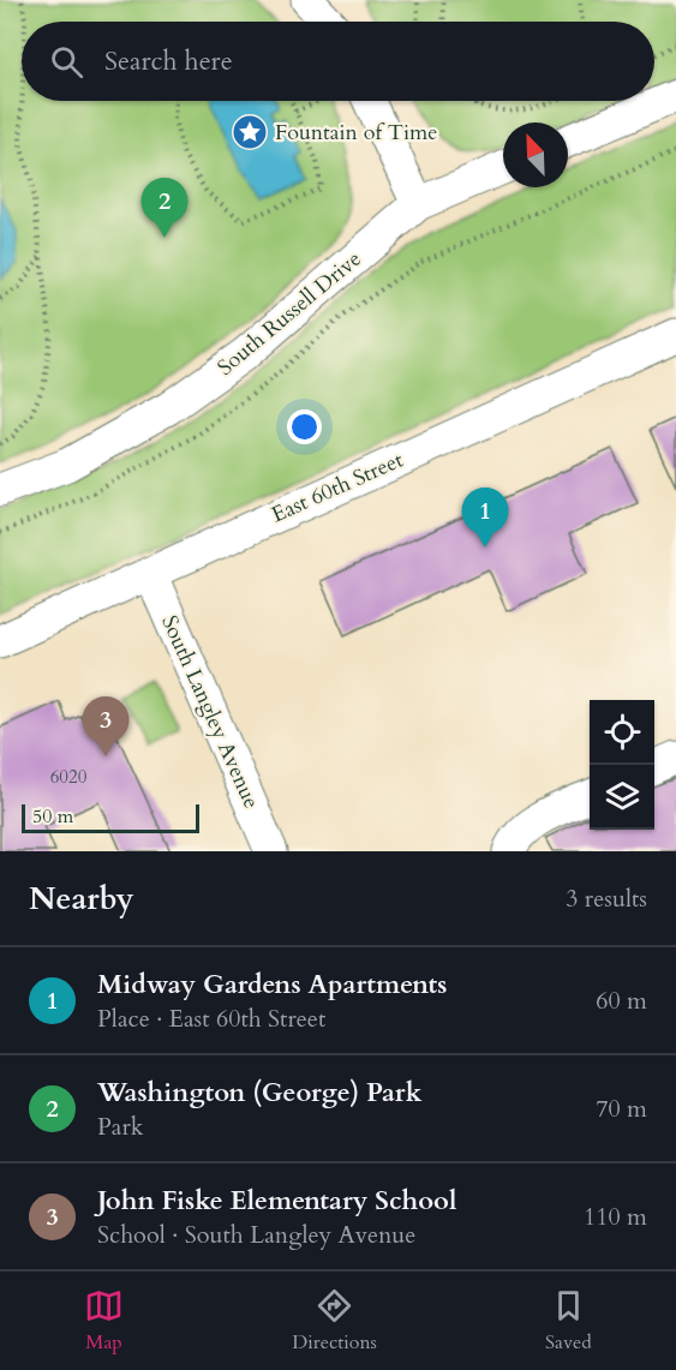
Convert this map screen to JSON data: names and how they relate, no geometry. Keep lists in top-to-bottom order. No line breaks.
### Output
{"streets":{"street":["South Russell Drive","East 60th Street","South Langley Avenue"]},"crossings":[["East 60th Street","South Langley Avenue"]],"places":{"place":["Fountain of Time"]},"house_numbers":["6020"],"scale_bar":"50 m","north":"top left","page":{"search":"Search here","pins":["2","1","3"],"scale":"50 m","heading":["Nearby","3 results"],"list":[{"mark":"1","name":"Midway Gardens Apartments","note":"Place · East 60th Street","value":"60 m"},{"mark":"2","name":"Washington (George) Park","note":"Park","value":"70 m"},{"mark":"3","name":"John Fiske Elementary School","note":"School · South Langley Avenue","value":"110 m"}],"nav":["Map","Directions","Saved"]}}
